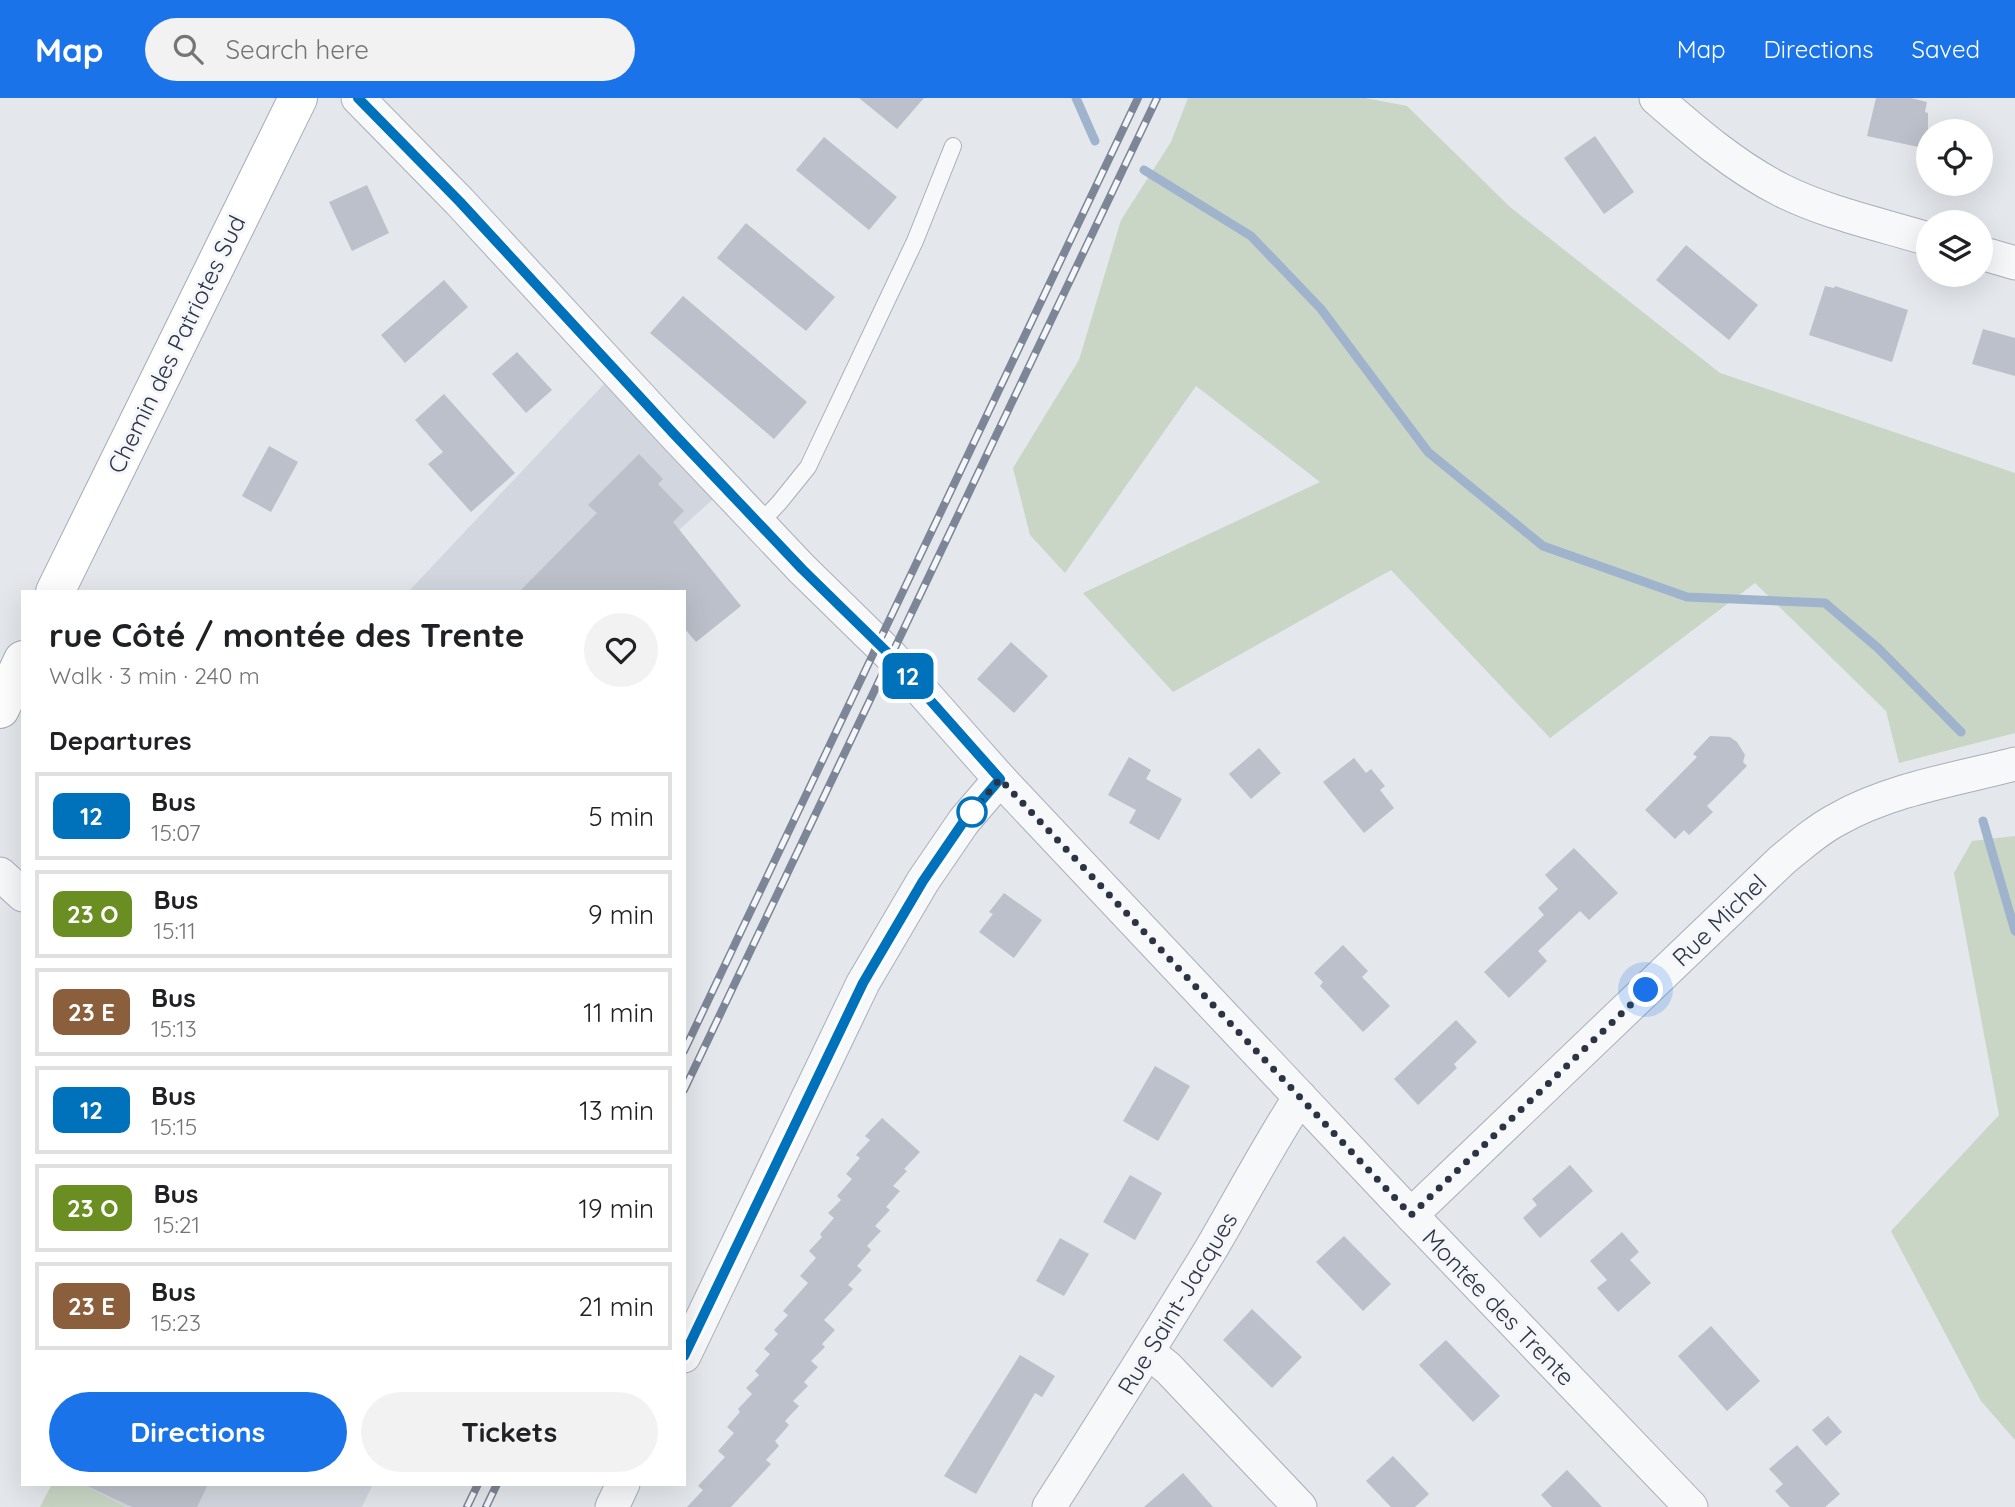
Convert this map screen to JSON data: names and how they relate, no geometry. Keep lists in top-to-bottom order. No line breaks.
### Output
{"streets":{"main road":["Chemin des Patriotes Sud"],"street":["Rue Michel","Rue Saint-Jacques","Montée des Trente"]},"crossings":[["Rue Michel","Montée des Trente"],["Rue Saint-Jacques","Montée des Trente"]],"lines":["bus line 12"],"page":{"header":"Map","search":"Search here","nav":["Map","Directions","Saved"],"on_map":"12","heading":[["rue Côté / montée des Trente","Walk · 3 min · 240 m"],"Departures"],"list":[{"mark":"12","name":"Bus","note":"15:07","value":"5 min"},{"mark":"23 O","name":"Bus","note":"15:11","value":"9 min"},{"mark":"23 E","name":"Bus","note":"15:13","value":"11 min"},{"mark":"12","name":"Bus","note":"15:15","value":"13 min"},{"mark":"23 O","name":"Bus","note":"15:21","value":"19 min"},{"mark":"23 E","name":"Bus","note":"15:23","value":"21 min"}],"buttons":["Directions","Tickets"]}}
